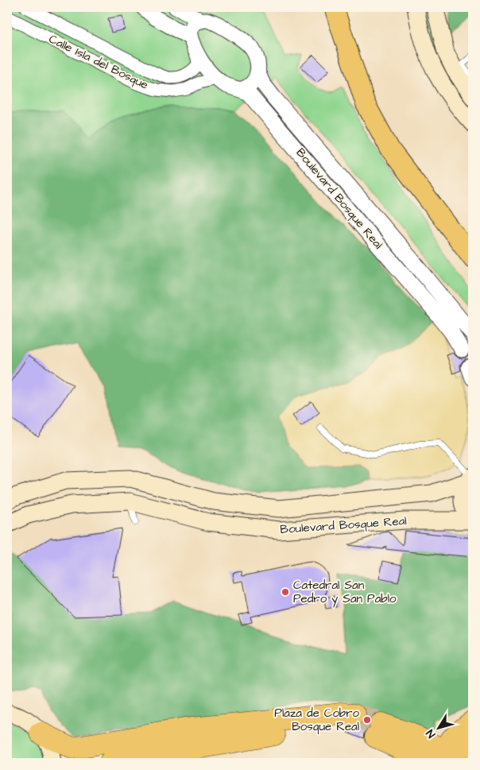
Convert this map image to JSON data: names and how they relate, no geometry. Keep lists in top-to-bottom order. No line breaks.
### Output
{"streets":{"main road":["Boulevard Bosque Real"],"street":["Calle Isla del Bosque"]},"places":["Catedral San Pedro y San Pablo","Plaza de Cobro Bosque Real"],"north":"bottom left"}
